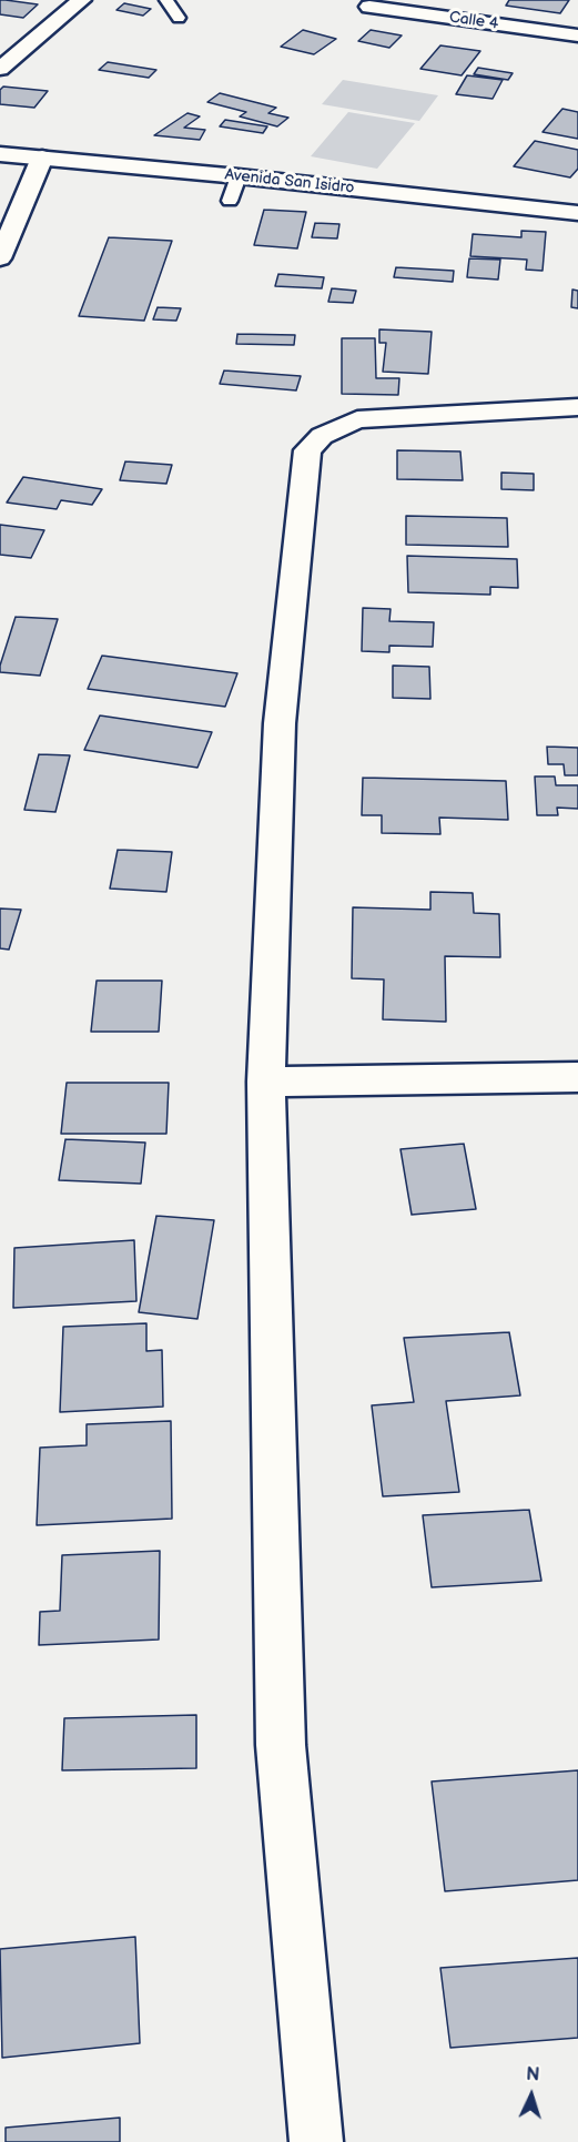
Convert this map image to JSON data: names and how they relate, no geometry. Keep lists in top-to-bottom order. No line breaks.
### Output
{"streets":{"street":["Calle 4","Avenida San Isidro"]},"north":"top"}
